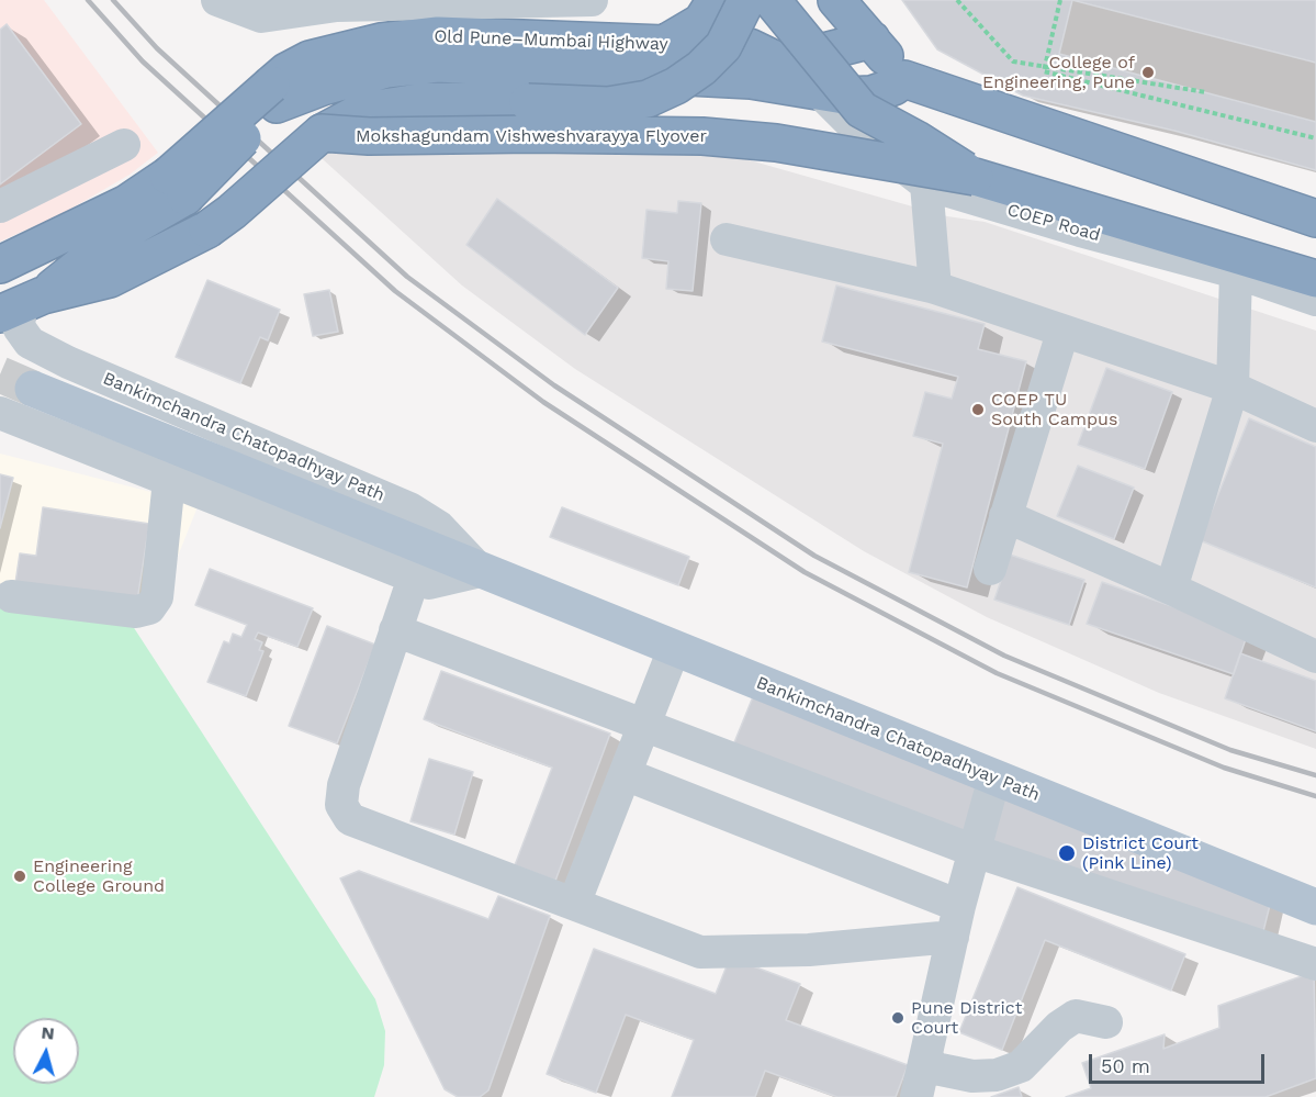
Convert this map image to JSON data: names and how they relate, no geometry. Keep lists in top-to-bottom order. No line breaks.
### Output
{"streets":{"highway":["Old Pune–Mumbai Highway","Mokshagundam Vishweshvarayya Flyover"],"main road":["Bankimchandra Chatopadhyay Path"],"street":["COEP Road"]},"crossings":[["Mokshagundam Vishweshvarayya Flyover","Bankimchandra Chatopadhyay Path"]],"places":["College of Engineering, Pune","COEP TU South Campus","District Court (Pink Line)","Engineering College Ground","Pune District Court"],"scale_bar":"50 m","north":"top"}
